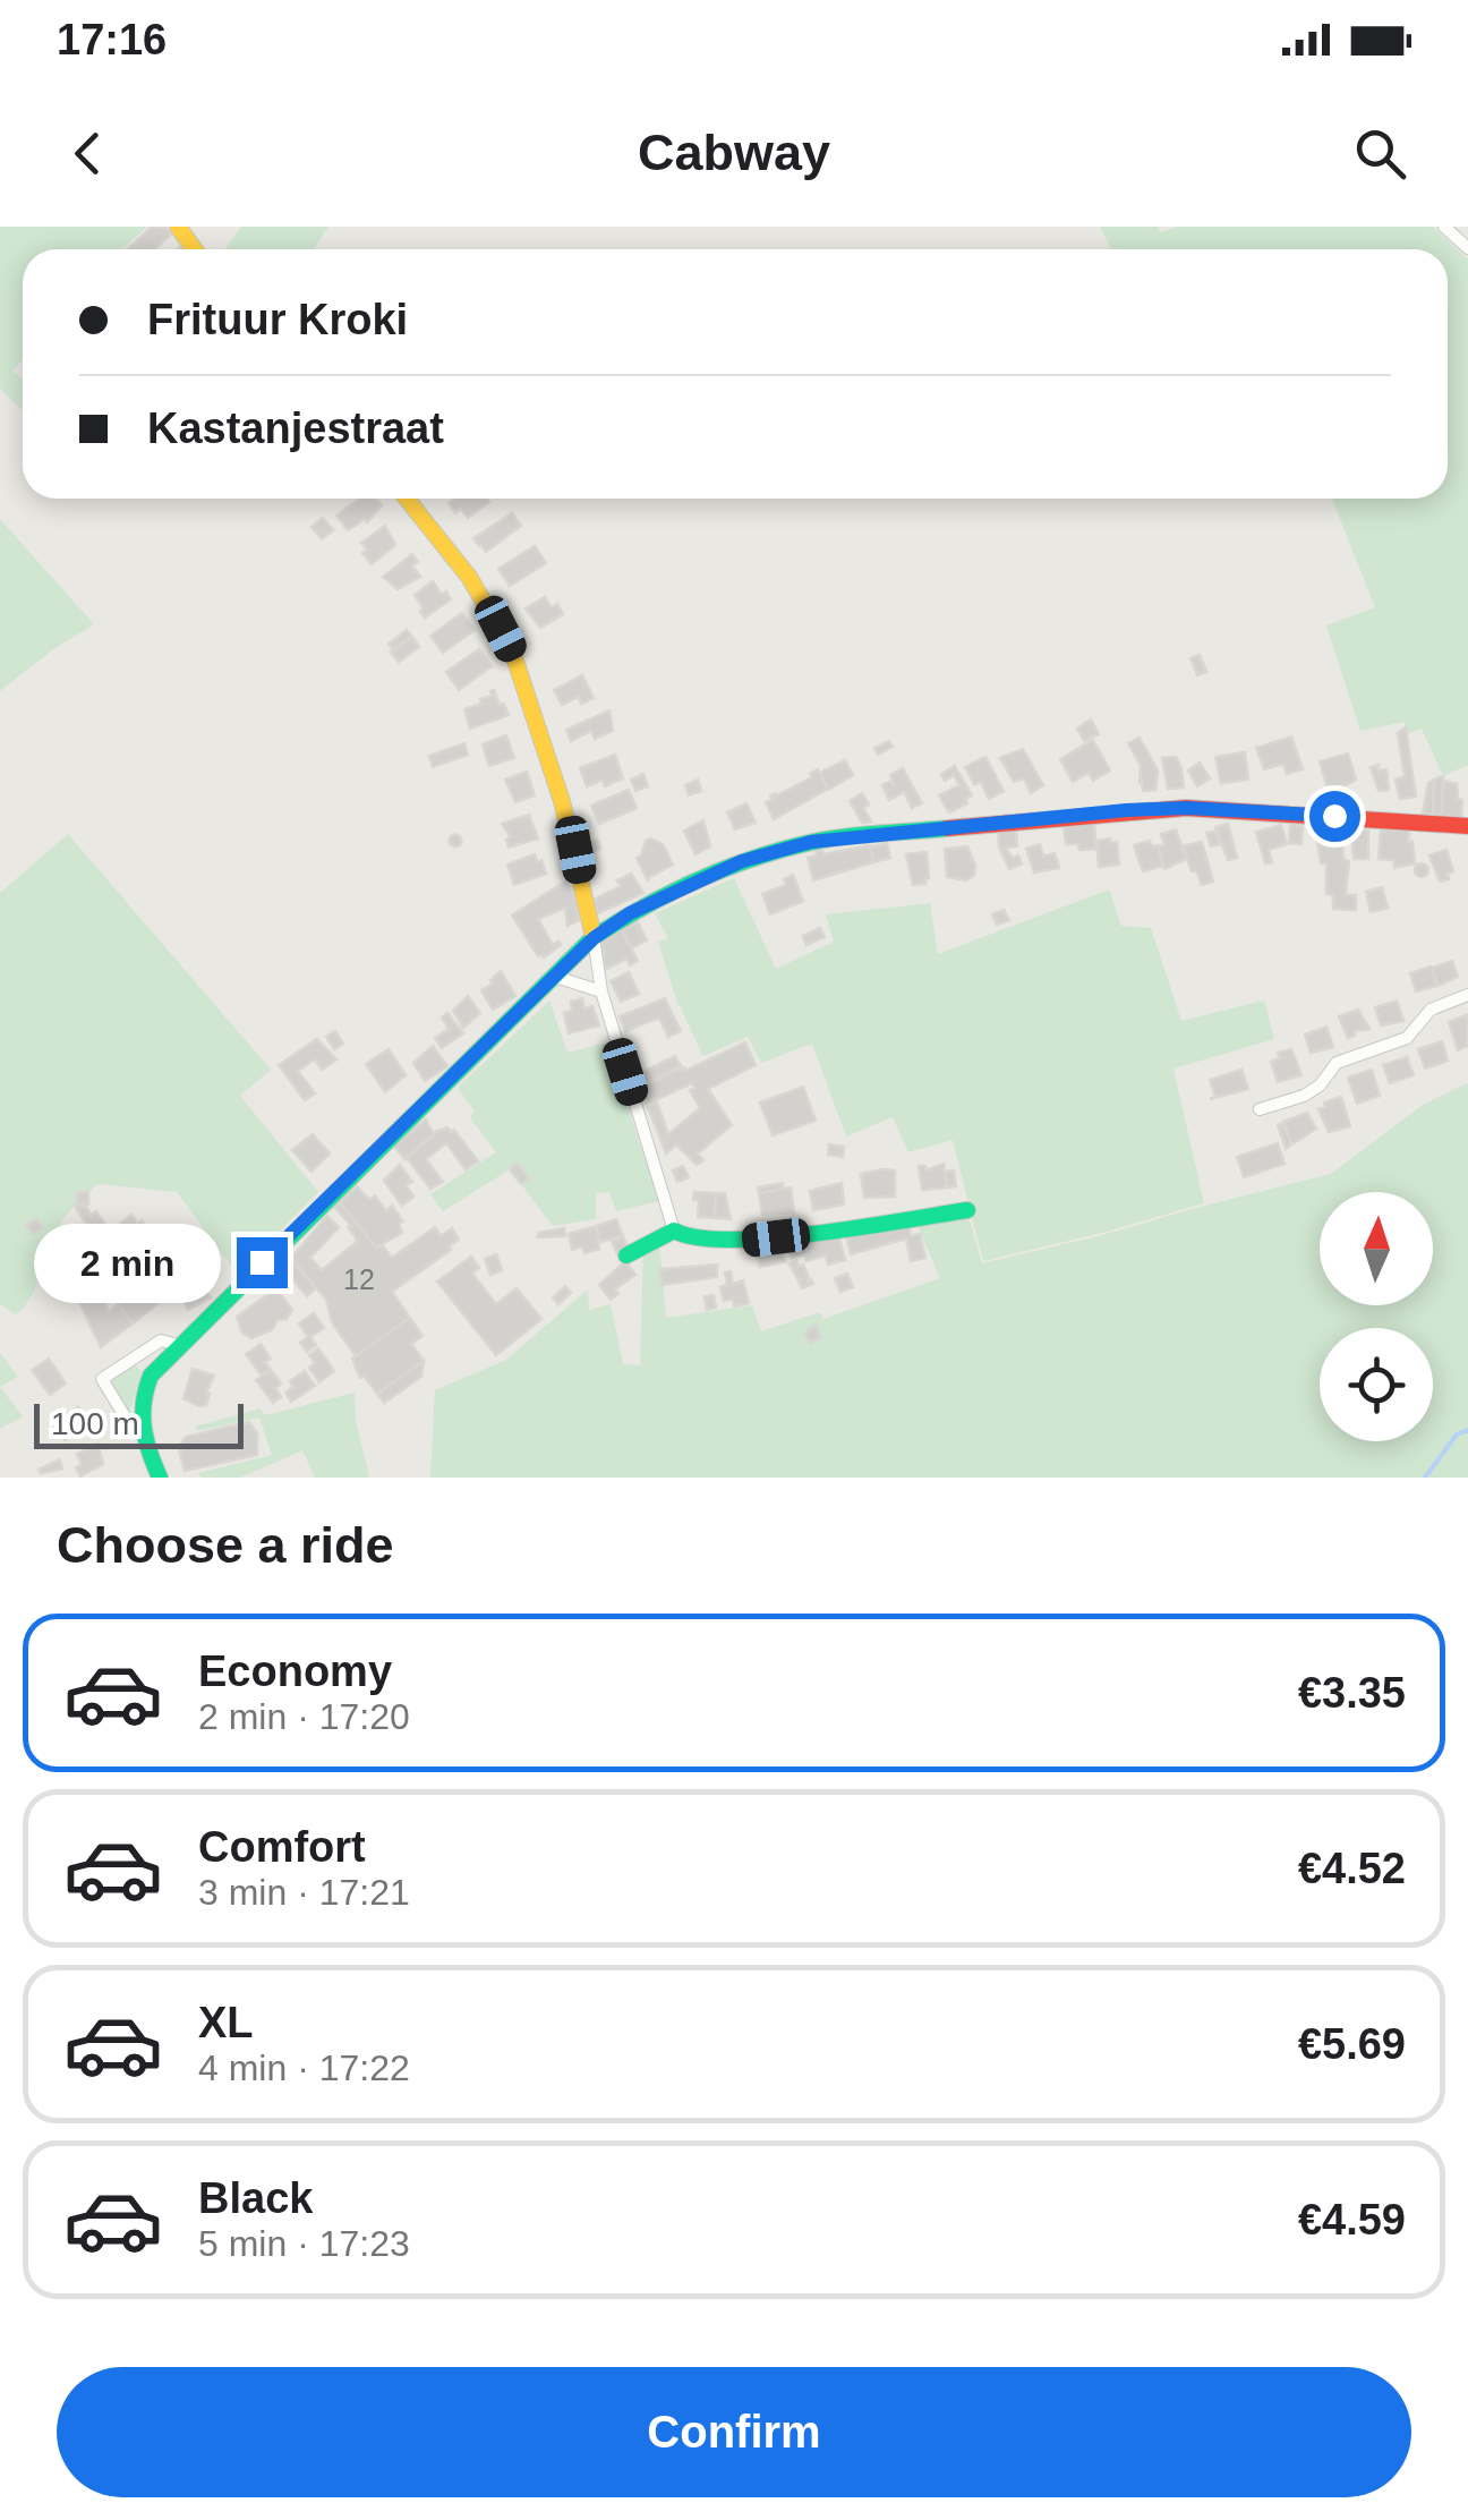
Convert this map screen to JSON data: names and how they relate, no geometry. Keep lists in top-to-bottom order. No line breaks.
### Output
{"house_numbers":["12"],"scale_bar":"100 m","north":"top","page":{"status":"17:16","header":"Cabway","banner":["Frituur Kroki","Kastanjestraat"],"bubble":"2 min","scale":"100 m","heading":"Choose a ride","list":[{"name":"Economy","note":"2 min · 17:20","value":"€3.35"},{"name":"Comfort","note":"3 min · 17:21","value":"€4.52"},{"name":"XL","note":"4 min · 17:22","value":"€5.69"},{"name":"Black","note":"5 min · 17:23","value":"€4.59"}],"buttons":"Confirm"}}
